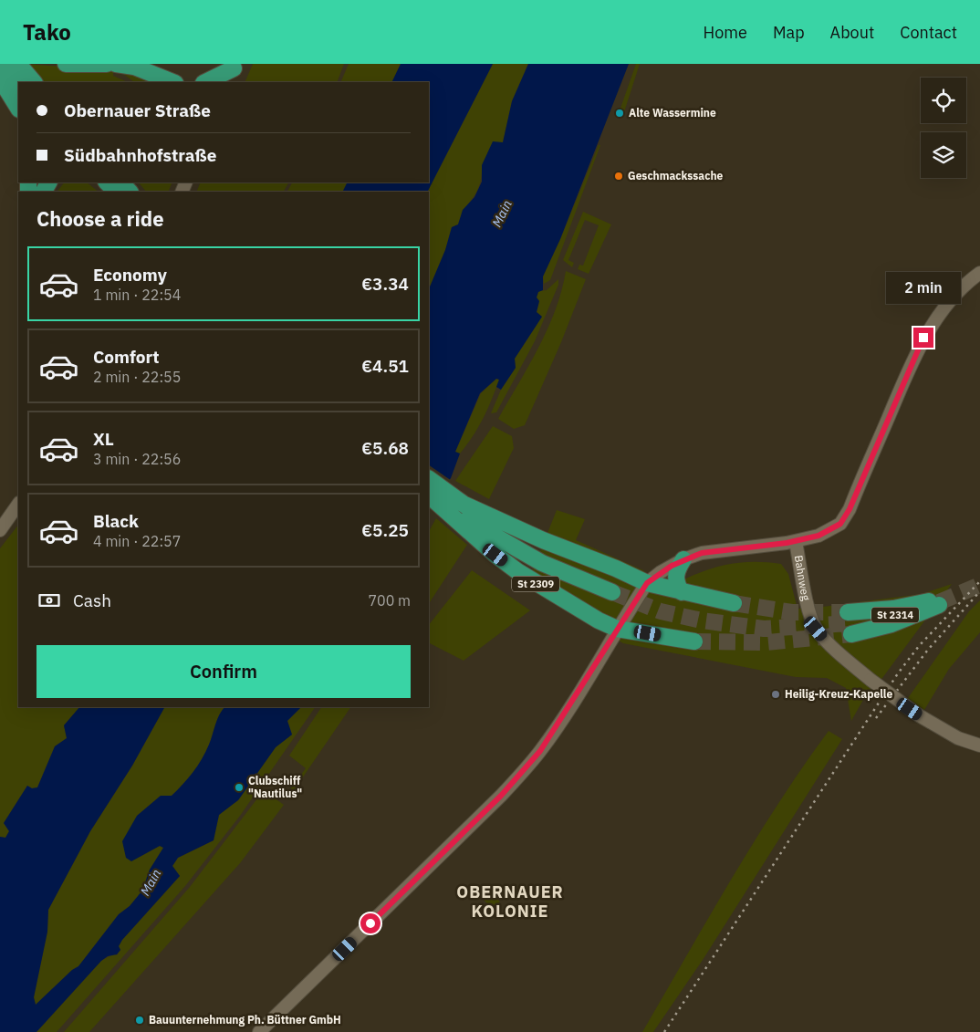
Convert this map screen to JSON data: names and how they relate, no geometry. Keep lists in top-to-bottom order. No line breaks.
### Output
{"streets":{"highway":["St 2309","St 2314"],"street":["Bahnweg"]},"districts":["OBERNAUER KOLONIE"],"water":["Main"],"places":["Alte Wassermine","Geschmackssache","Heilig-Kreuz-Kapelle","Clubschiff \"Nautilus\"","Bauunternehmung Ph. Büttner GmbH"],"page":{"header":"Tako","nav":["Home","Map","About","Contact"],"banner":["Obernauer Straße","Südbahnhofstraße"],"heading":"Choose a ride","list":[{"name":"Economy","note":"1 min · 22:54","value":"€3.34"},{"name":"Comfort","note":"2 min · 22:55","value":"€4.51"},{"name":"XL","note":"3 min · 22:56","value":"€5.68"},{"name":"Black","note":"4 min · 22:57","value":"€5.25"}],"bubble":"2 min","pay":["Cash","700 m"],"buttons":"Confirm"}}
